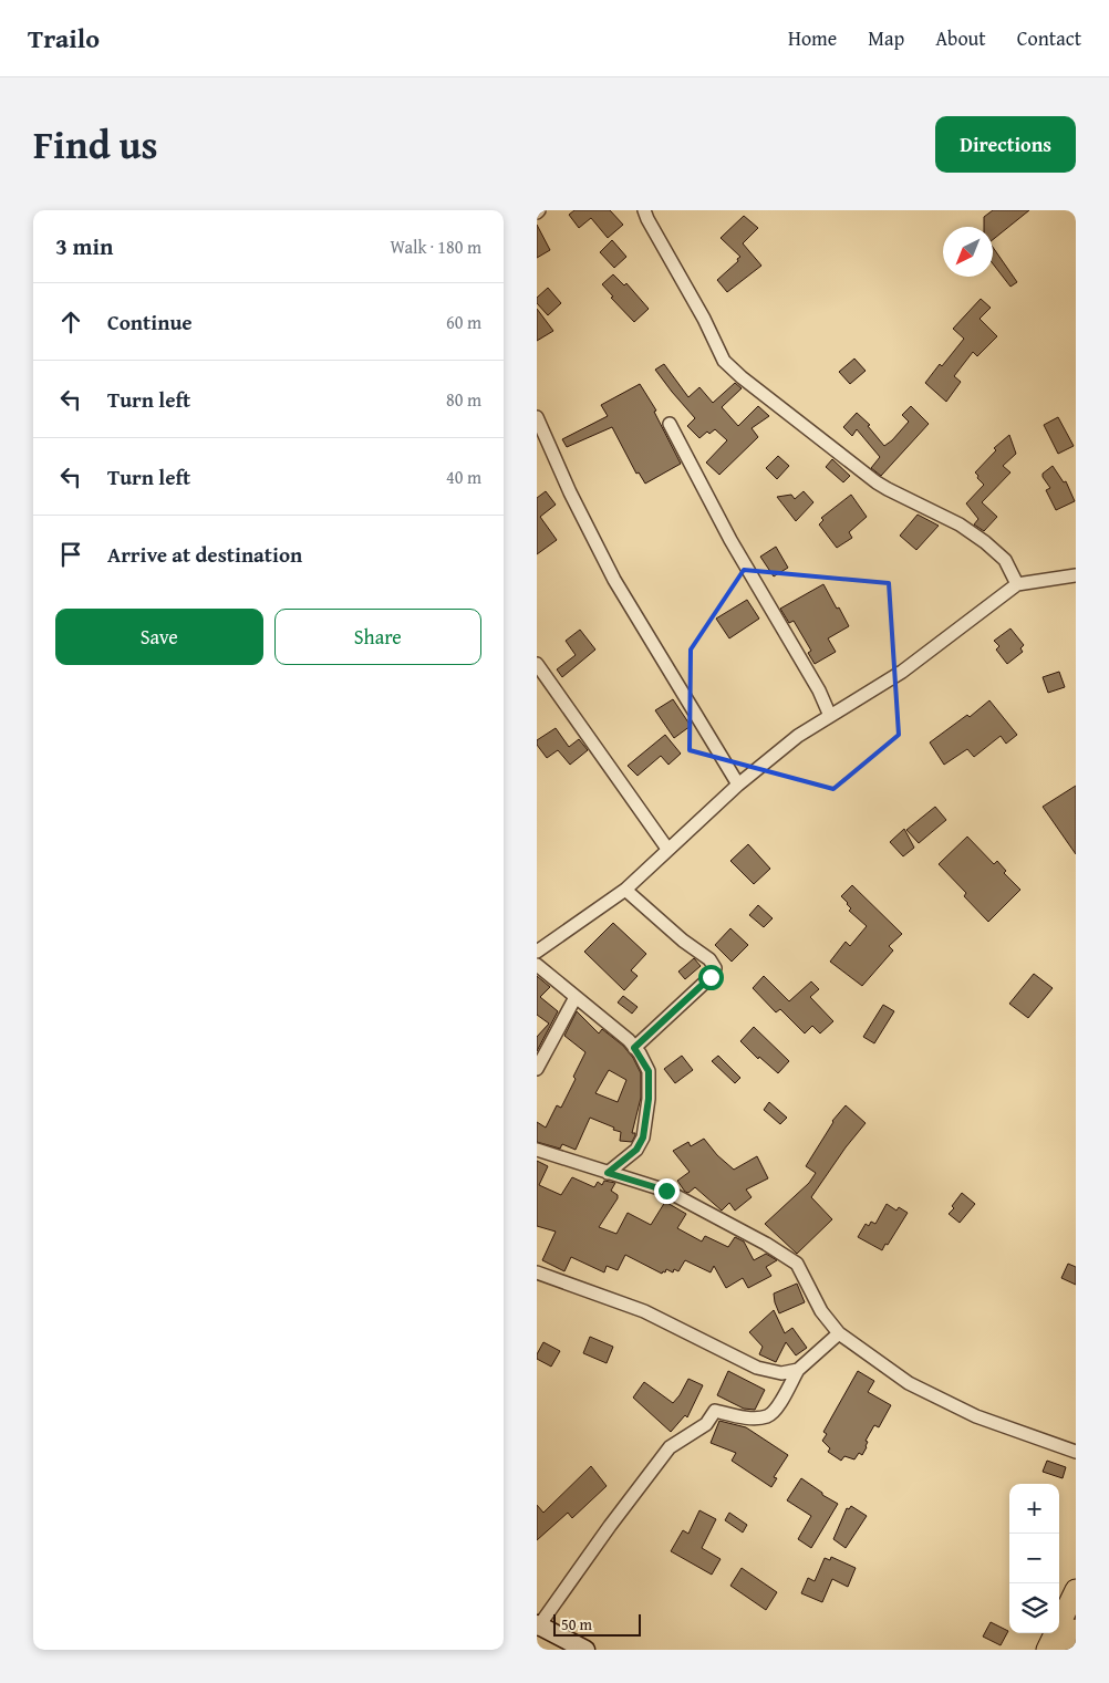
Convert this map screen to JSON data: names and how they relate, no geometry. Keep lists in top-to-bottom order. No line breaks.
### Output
{"scale_bar":"50 m","north":"bottom left","page":{"header":"Trailo","nav":["Home","Map","About","Contact"],"title":"Find us","buttons":["Directions",["Save","Share"]],"heading":["3 min","Walk · 180 m"],"list":[["Continue","60 m"],["Turn left","80 m"],["Turn left","40 m"],"Arrive at destination"],"map_buttons":["+","−"],"scale":"50 m"}}
